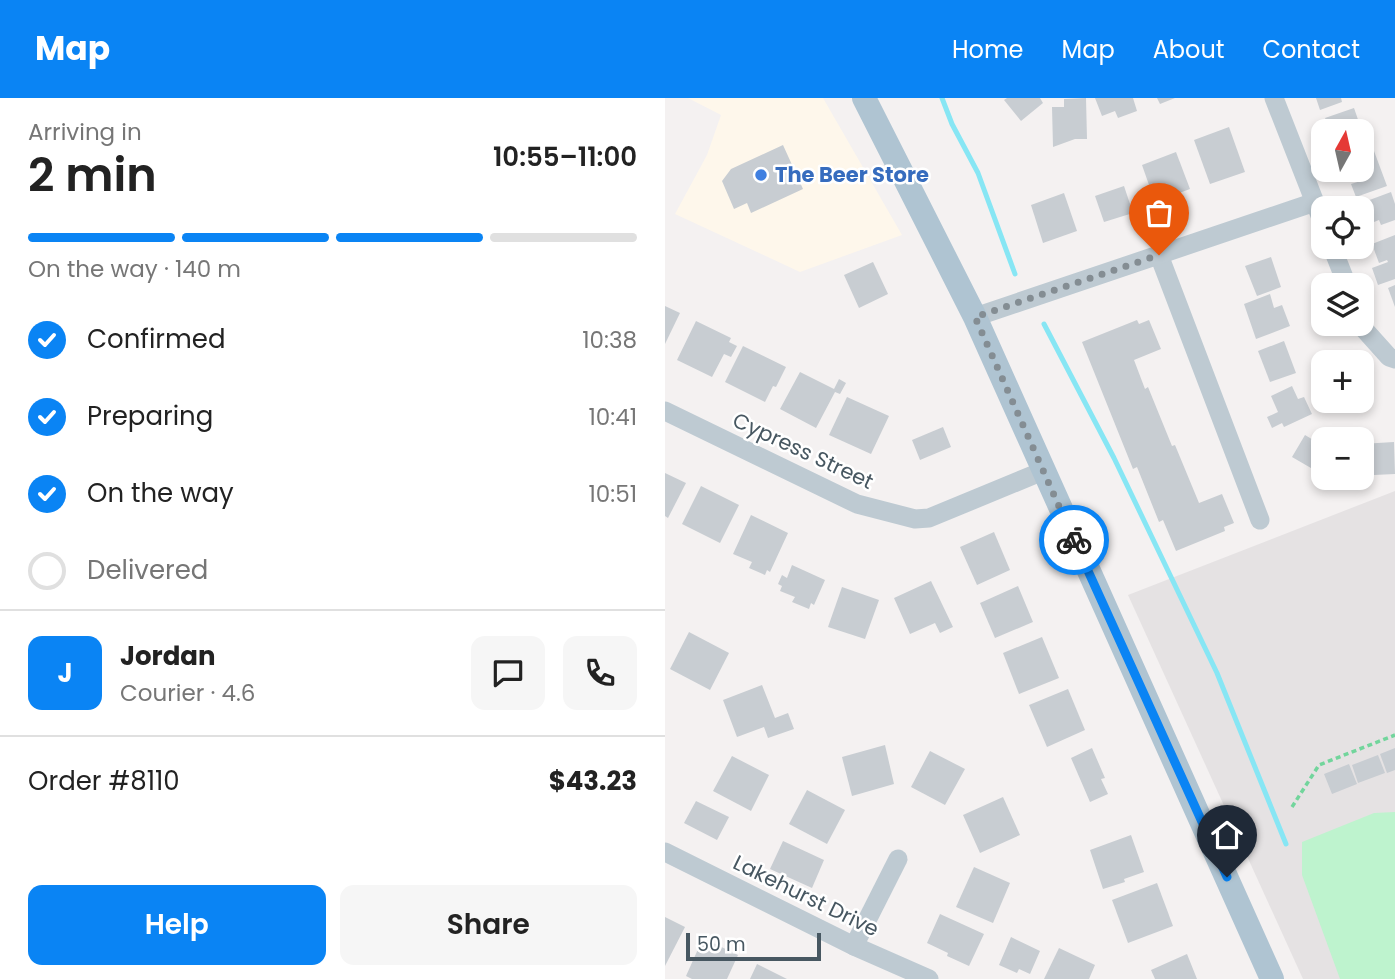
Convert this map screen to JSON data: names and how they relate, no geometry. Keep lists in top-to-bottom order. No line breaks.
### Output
{"streets":{"street":["Cypress Street","Lakehurst Drive"]},"places":["The Beer Store"],"scale_bar":"50 m","north":"top","page":{"header":"Map","nav":["Home","Map","About","Contact"],"heading":["2 min","Arriving in","10:55–11:00"],"panel":["Jordan","Courier · 4.6","Order #8110","$43.23"],"map_buttons":["+","−"],"bar":"On the way · 140 m","list":[["Confirmed","10:38"],["Preparing","10:41"],["On the way","10:51"],"Delivered"],"round":"J","buttons":["Help","Share"],"scale":"50 m"}}
